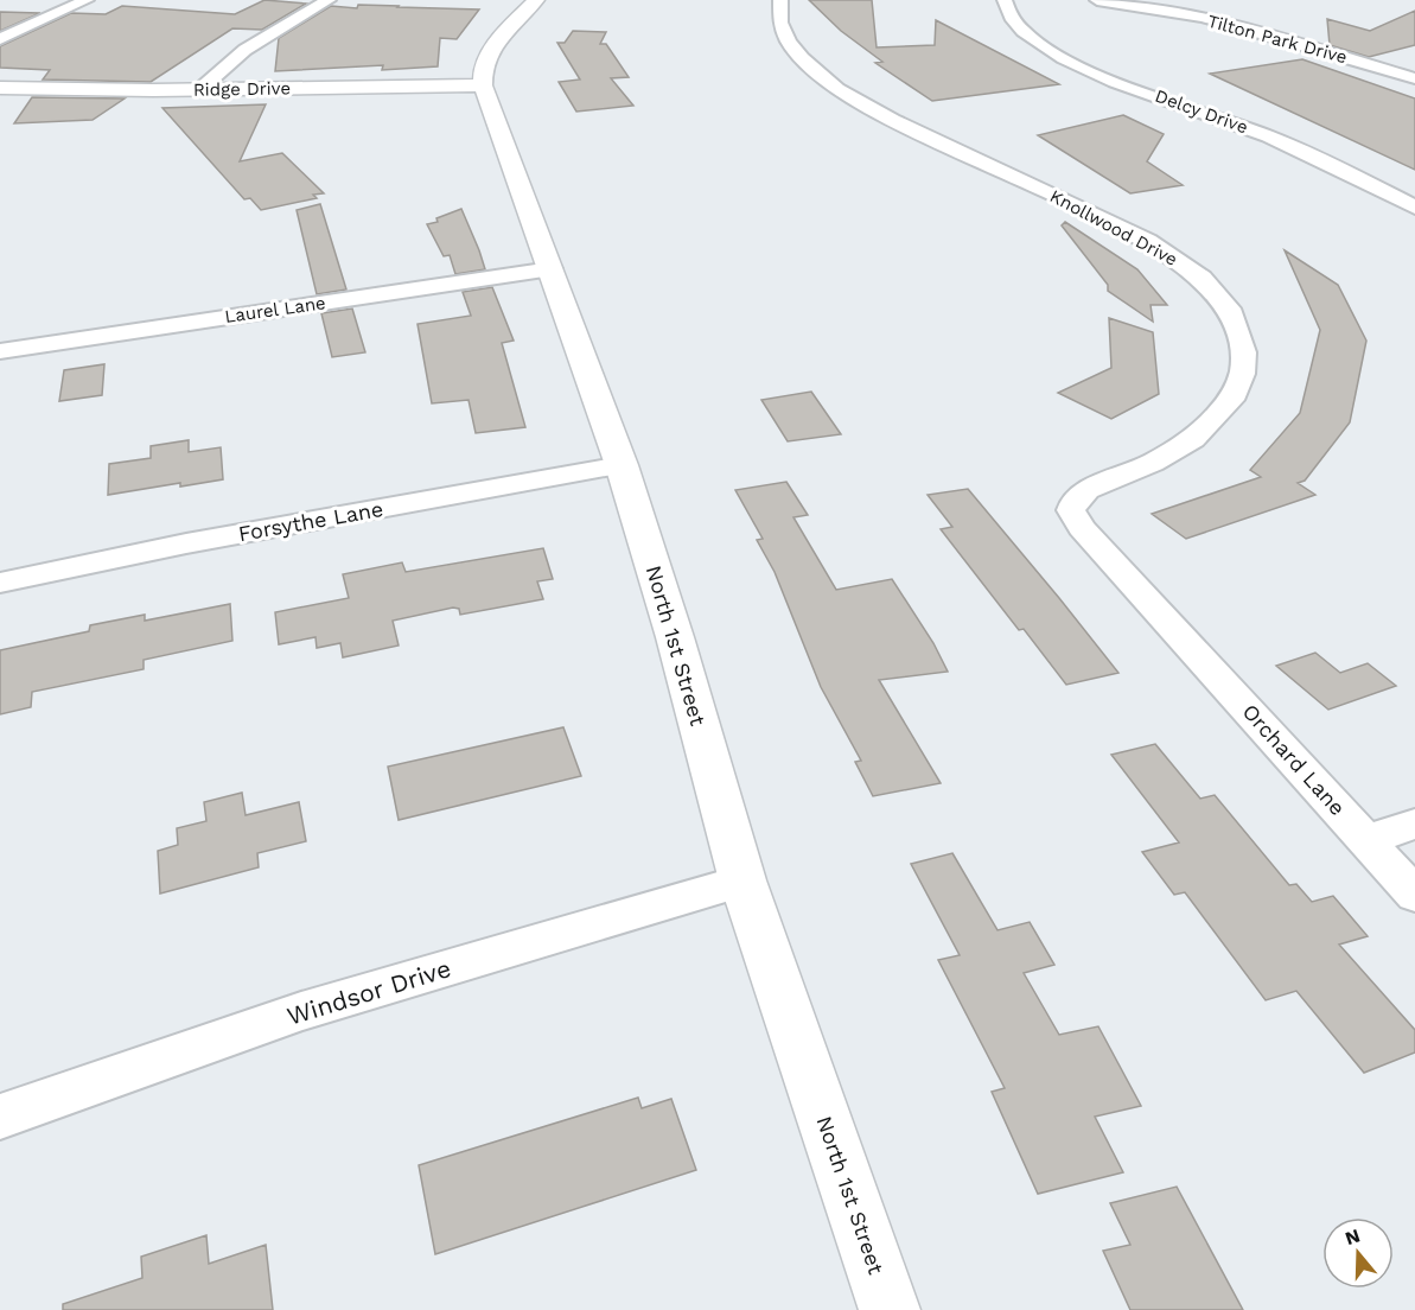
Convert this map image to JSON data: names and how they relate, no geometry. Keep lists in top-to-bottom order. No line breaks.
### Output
{"streets":{"street":["Tilton Park Drive","Ridge Drive","Delcy Drive","Knollwood Drive","Laurel Lane","Forsythe Lane","North 1st Street","Orchard Lane","Windsor Drive"]},"crossings":[["Ridge Drive","North 1st Street"],["Knollwood Drive","Orchard Lane"],["Laurel Lane","North 1st Street"],["Forsythe Lane","North 1st Street"],["North 1st Street","Windsor Drive"]],"north":"top"}
